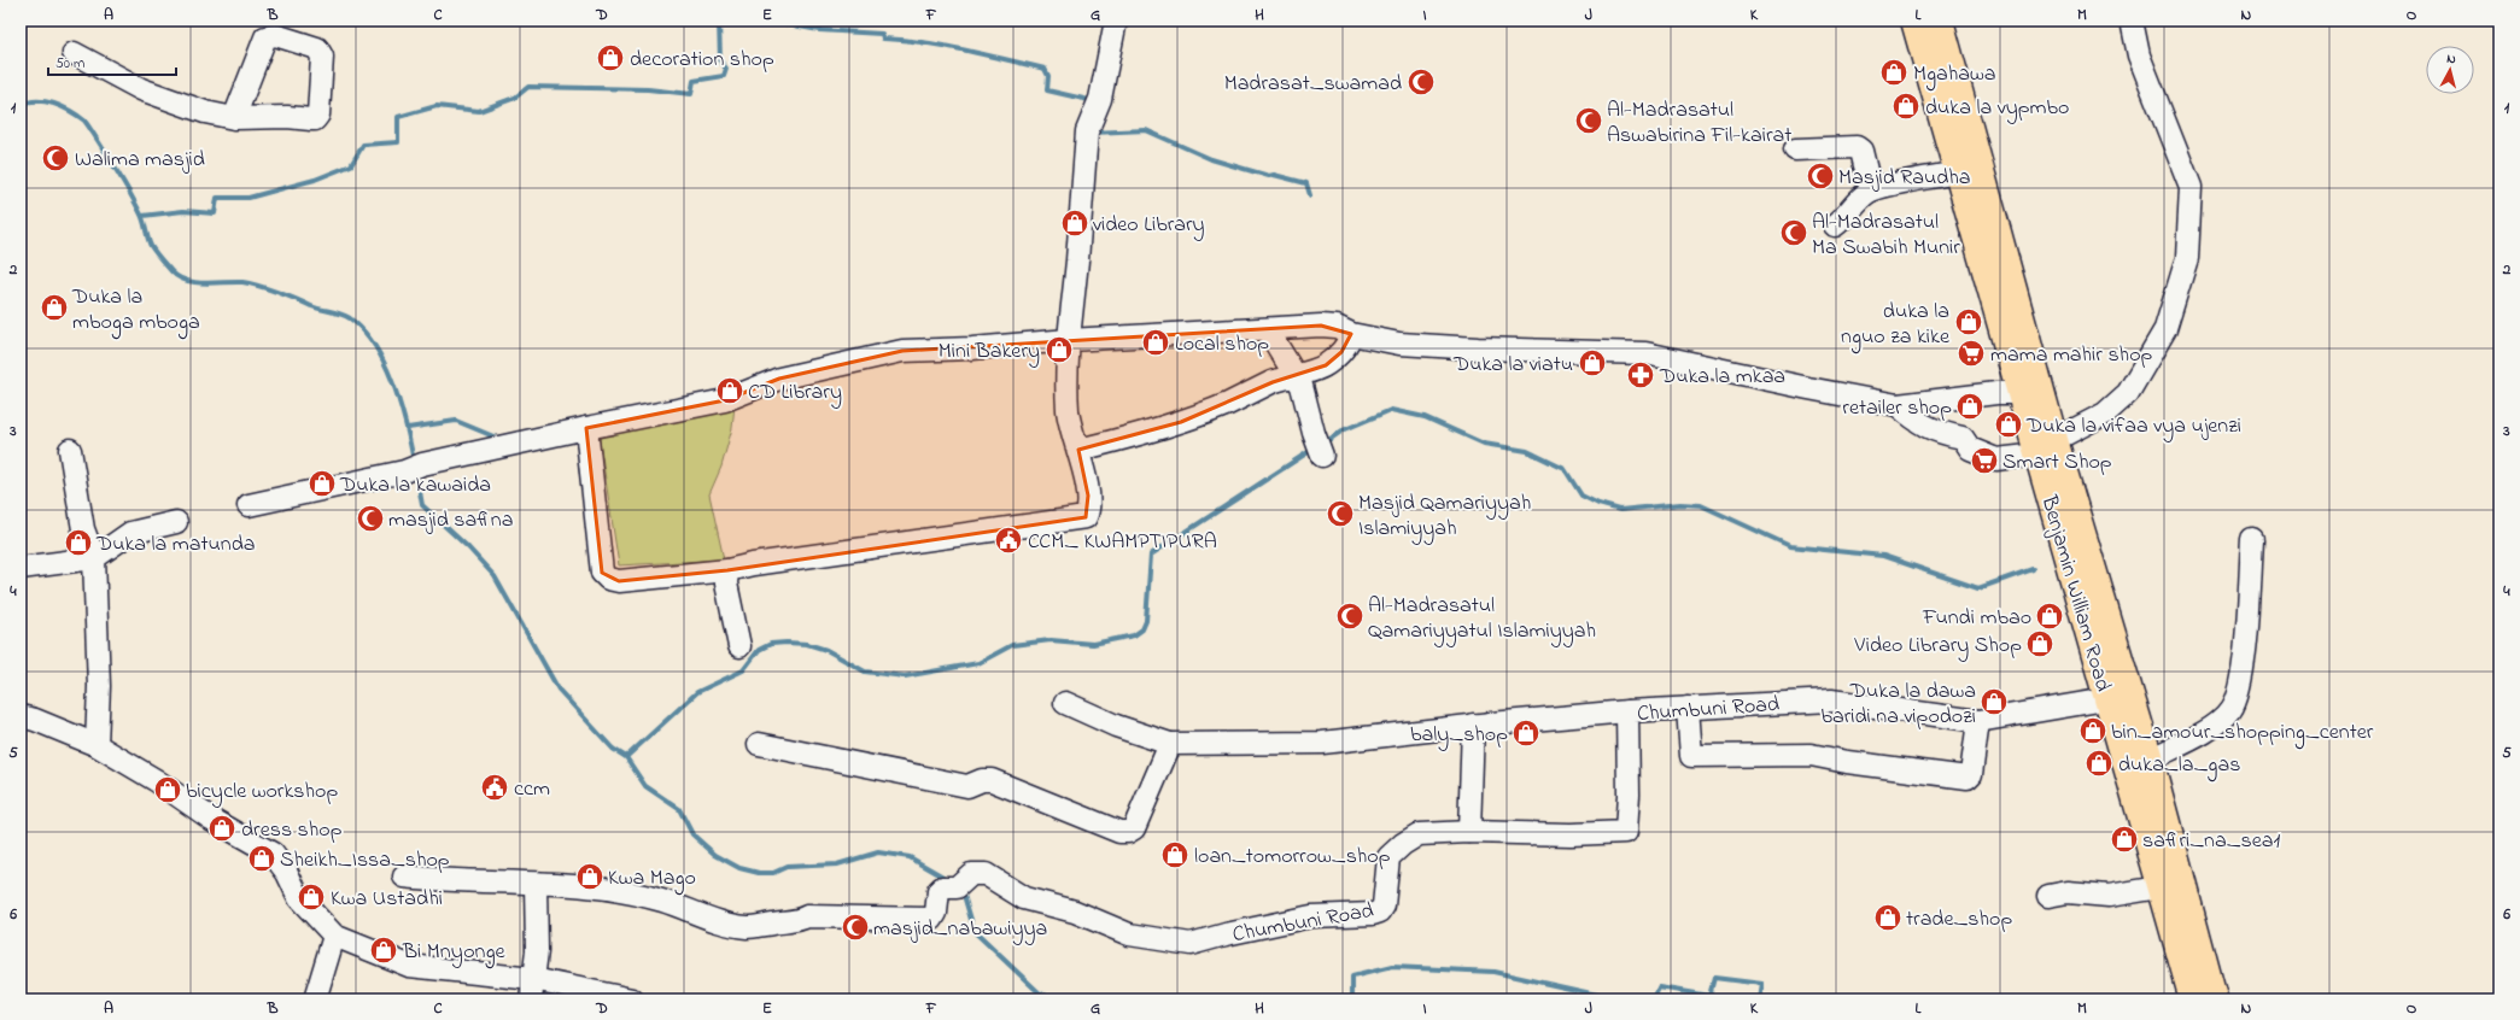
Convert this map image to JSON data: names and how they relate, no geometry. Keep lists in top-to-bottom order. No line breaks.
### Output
{"streets":{"main road":["Benjamin William Road"],"street":["Chumbuni Road"]},"crossings":[["Benjamin William Road","Chumbuni Road"]],"places":{"shop":["decoration shop","Mgahawa","duka la vypmbo","video Library","Duka la mboga mboga","duka la nguo za kike","Local shop","Mini Bakery","Duka la viatu","CD Library","retailer shop","Duka la vifaa vya ujenzi","Duka la kawaida","Duka la matunda","Fundi mbao","Video Library Shop","Duka la dawa baridi na vipodozi","bin_amour_shopping_center","baly_shop","duka_la_gas","bicycle workshop","dress shop","safiri_na_sea1","loan_tomorrow_shop","Sheikh_Issa_shop","Kwa Mago","Kwa Ustadhi","trade_shop","Bi Mnyonge"],"mosque":["Madrasat_swamad","Al-Madrasatul Aswabirina Fil-kairat","Walima masjid","Masjid Raudha","Al-Madrasatul Ma Swabih Munir","Masjid Qamariyyah Islamiyyah","masjid safina","Al-Madrasatul Qamariyyatul Islamiyyah","masjid_nabawiyya"],"supermarket":["mama mahir shop","Smart Shop"],"pharmacy":["Duka la mkaa"],"public building":["CCM_ KWAMPTIPURA","ccm"]},"scale_bar":"50 m","north":"top","grid":{"columns":["A","B","C","D","E","F","G","H","I","J","K","L","M","N","O"],"rows":["1","2","3","4","5","6"]}}
